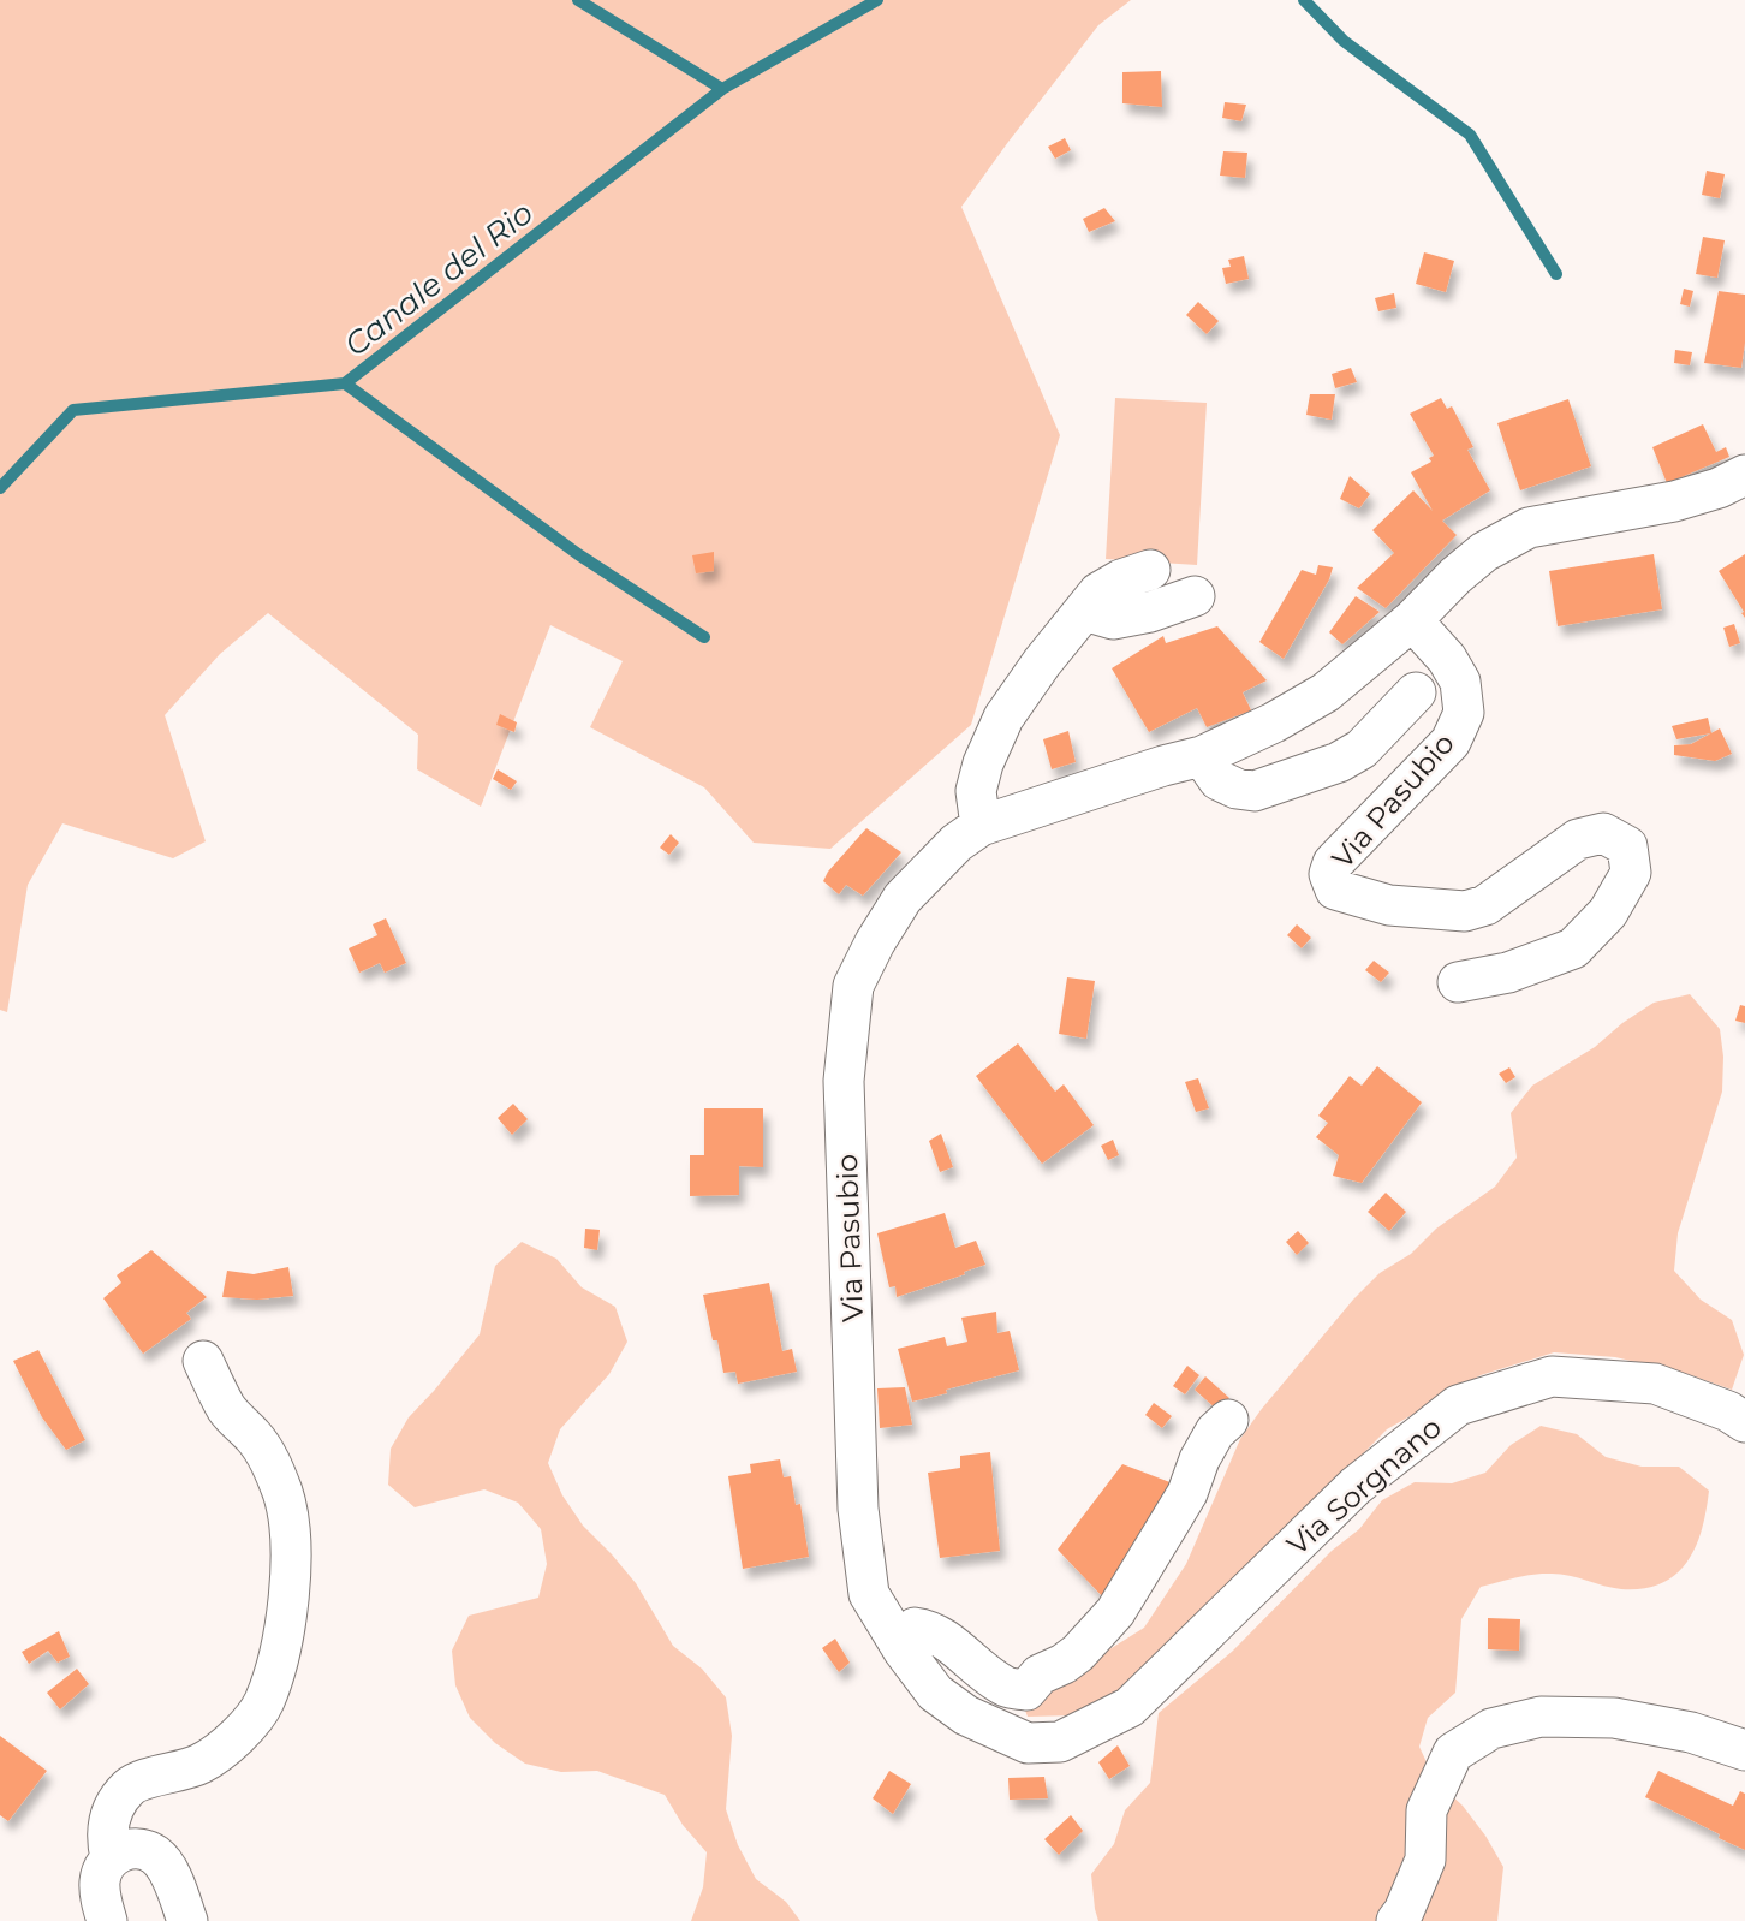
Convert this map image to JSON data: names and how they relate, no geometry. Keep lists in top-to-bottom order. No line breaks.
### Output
{"streets":{"street":["Via Pasubio","Via Sorgnano"]},"crossings":[["Via Pasubio","Via Sorgnano"]],"water":["Canale del Rio"]}
